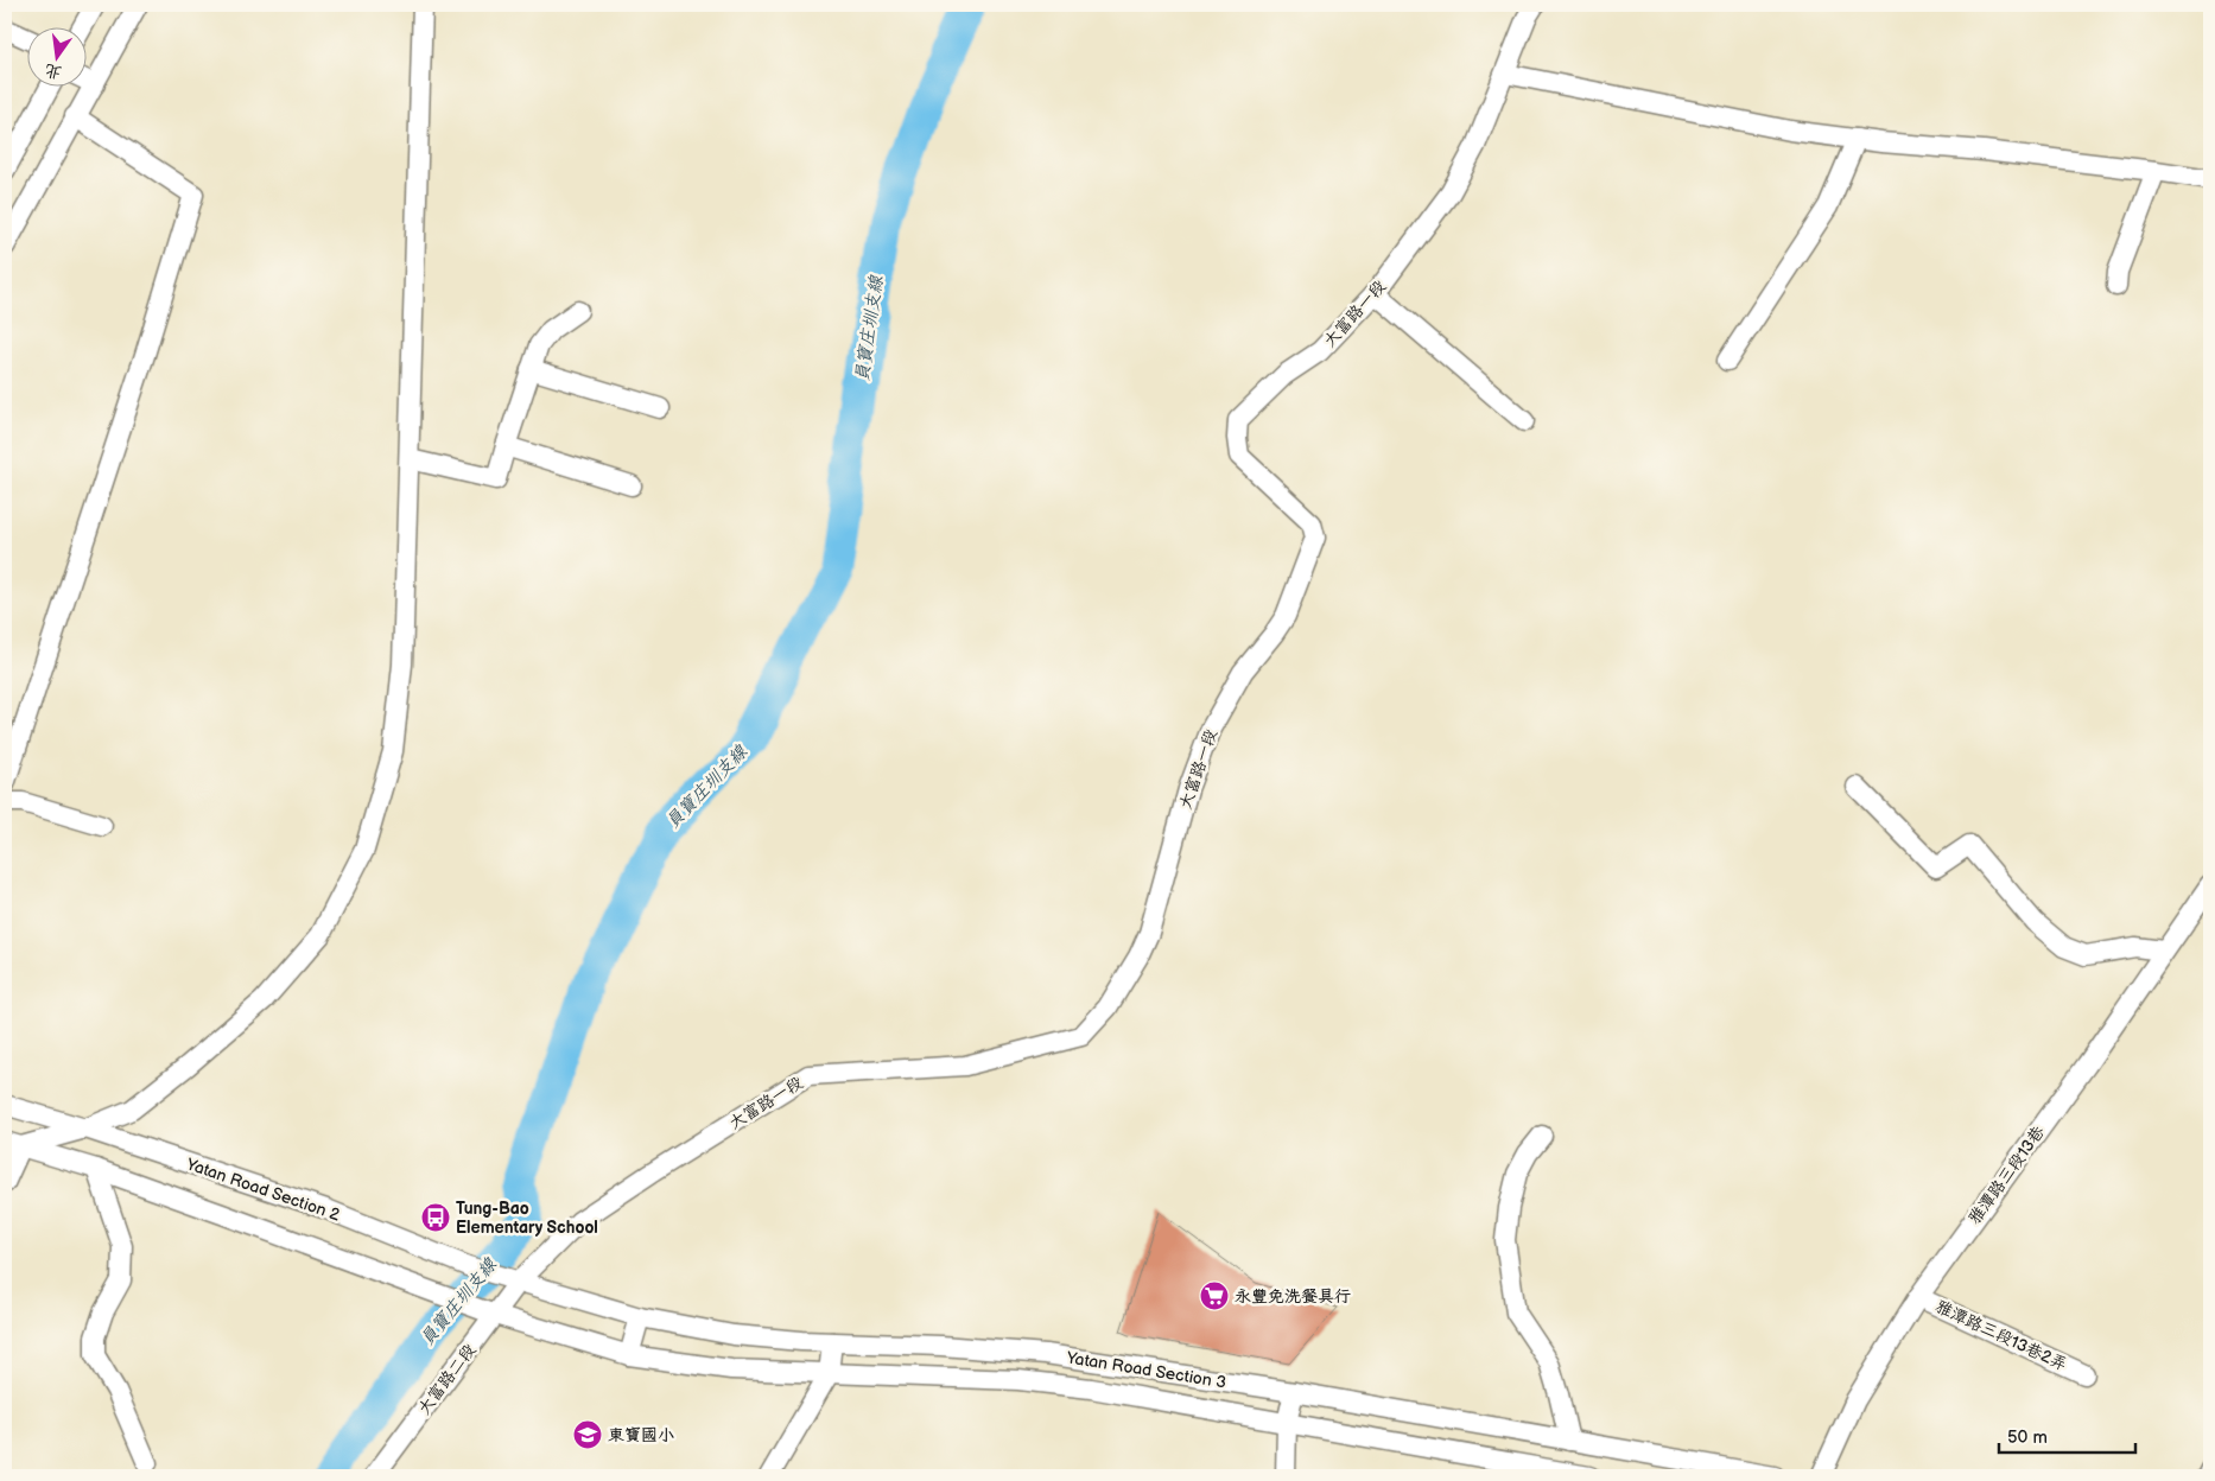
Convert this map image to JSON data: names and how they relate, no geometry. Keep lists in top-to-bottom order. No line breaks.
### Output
{"streets":{"street":["大富路一段","雅潭路三段13巷","Yatan Road Section 2","雅潭路三段13巷2弄","Yatan Road Section 3","大富路二段"]},"crossings":[["大富路一段","Yatan Road Section 2"],["大富路一段","Yatan Road Section 3"],["大富路一段","大富路二段"],["雅潭路三段13巷","雅潭路三段13巷2弄"],["Yatan Road Section 2","Yatan Road Section 3"],["Yatan Road Section 2","大富路二段"],["Yatan Road Section 3","大富路二段"]],"water":["員寶庄圳支線"],"places":{"bus stop":["Tung-Bao Elementary School"],"supermarket":["永豐免洗餐具行"],"school or university":["東寶國小"]},"scale_bar":"50 m","north":"bottom"}
